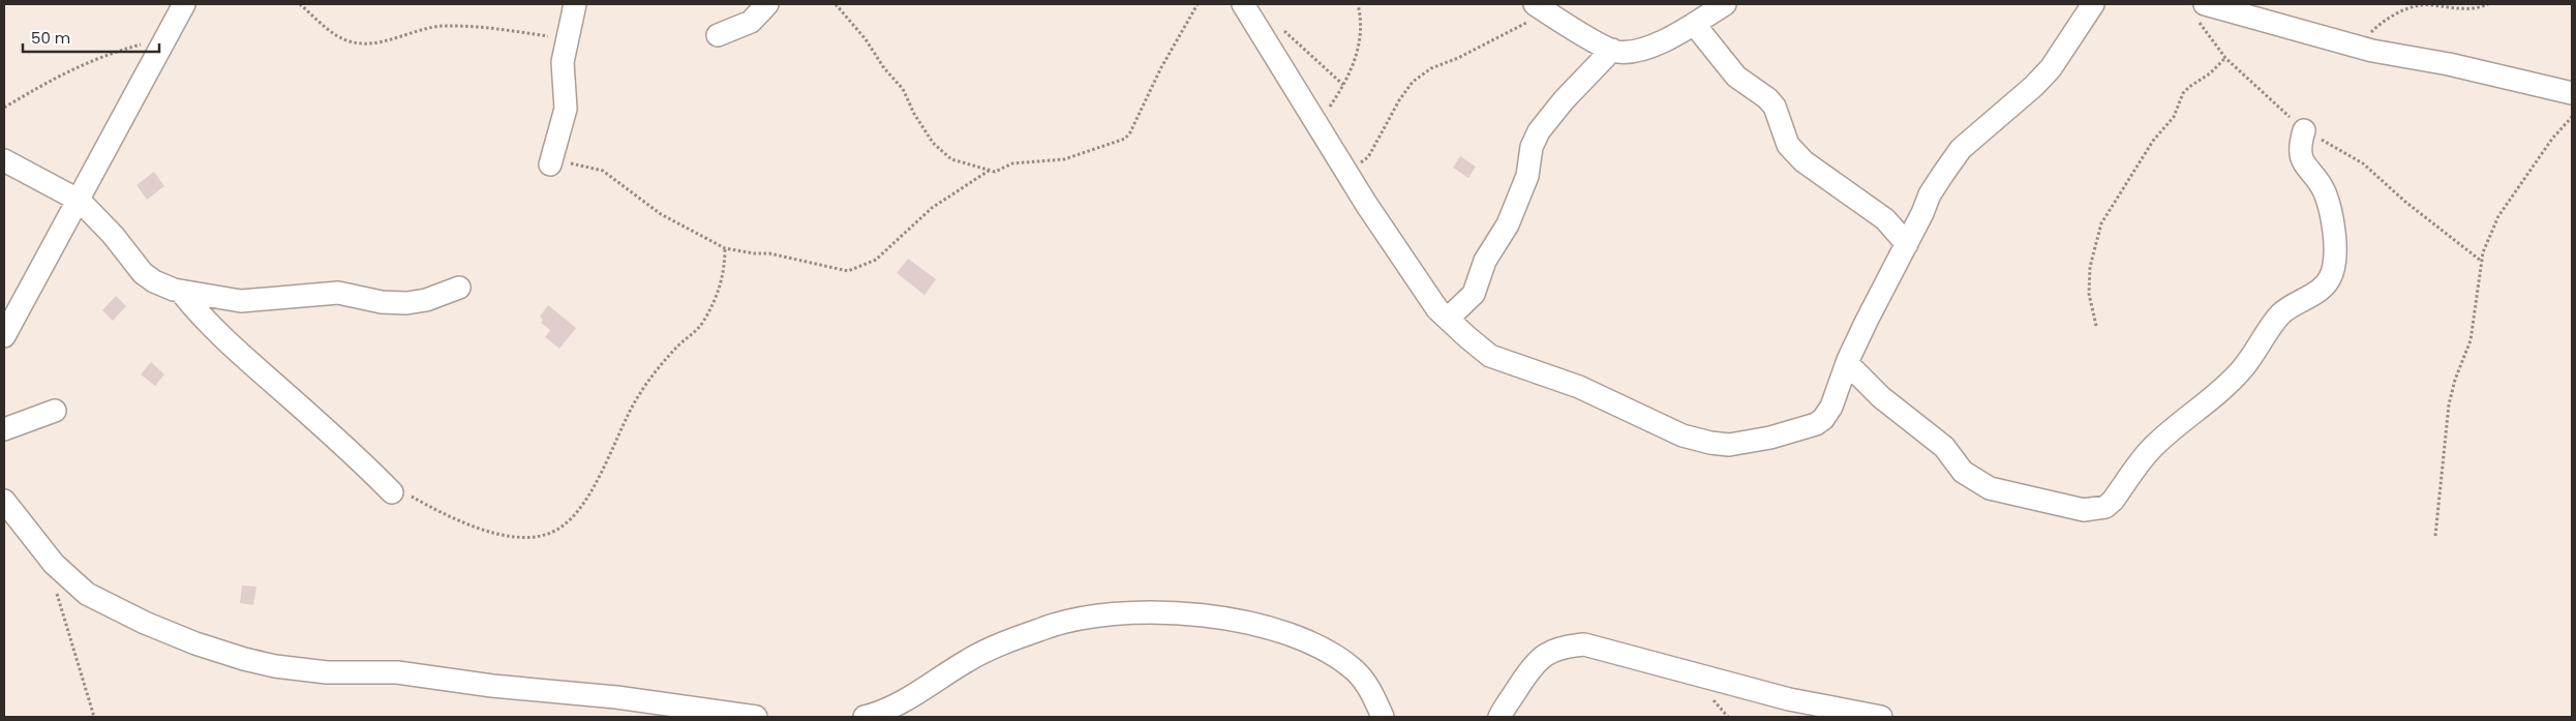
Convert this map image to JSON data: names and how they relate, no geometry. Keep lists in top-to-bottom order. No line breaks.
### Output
{"scale_bar":"50 m"}
